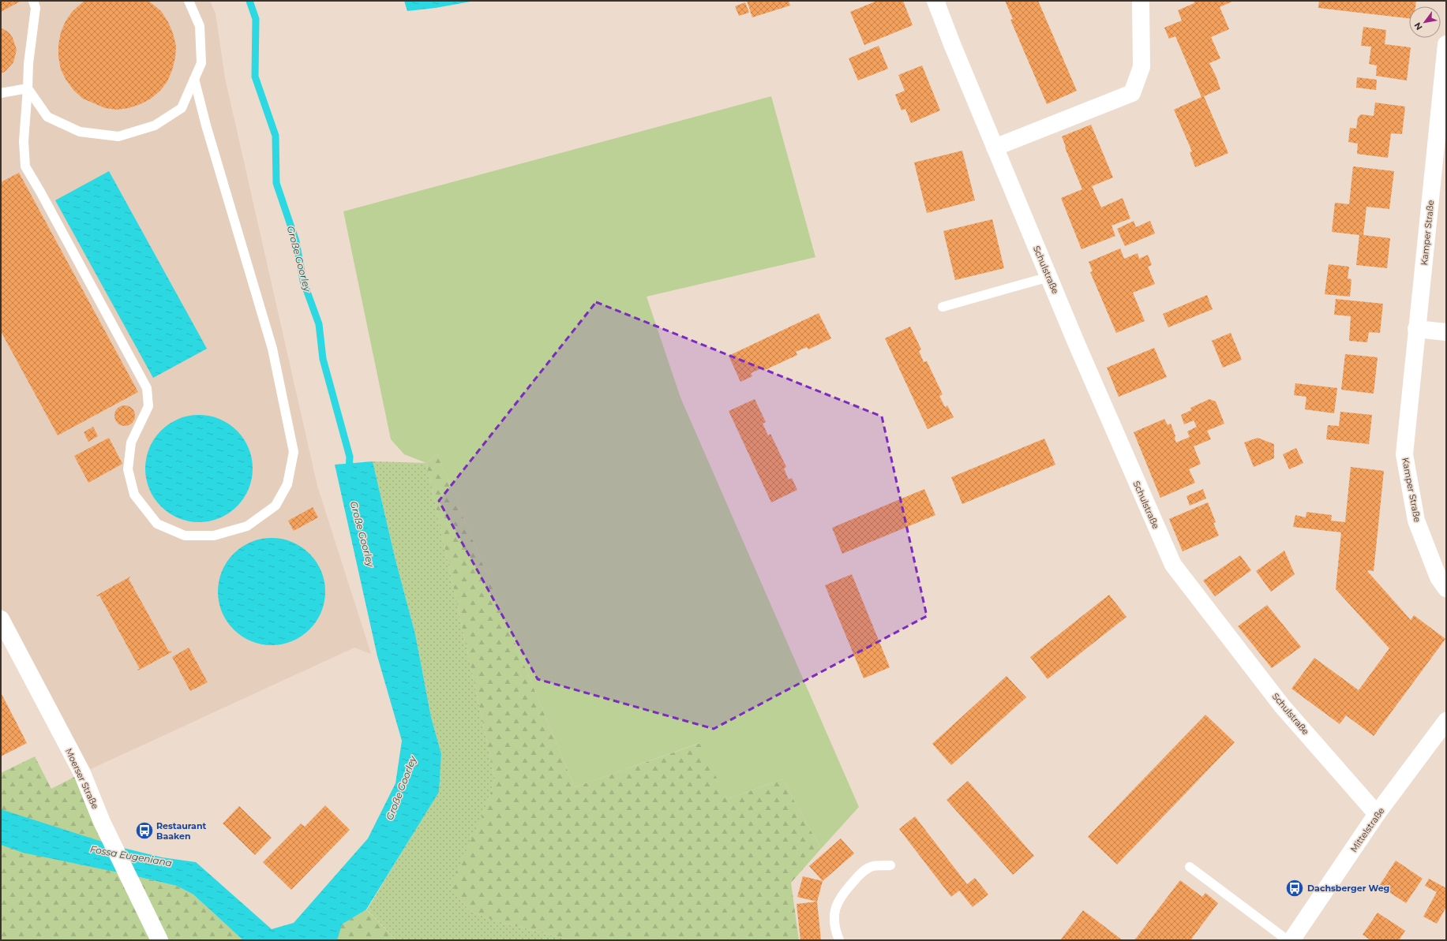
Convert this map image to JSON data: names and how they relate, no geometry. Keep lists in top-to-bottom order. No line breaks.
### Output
{"streets":{"street":["Kamper Straße","Schulstraße","Moerser Straße","Mittelstraße"]},"crossings":[["Schulstraße","Mittelstraße"]],"water":["Große Goorley","Fossa Eugeniana"],"places":{"bus stop":["Restaurant Baaken","Dachsberger Weg"]},"north":"bottom left"}
